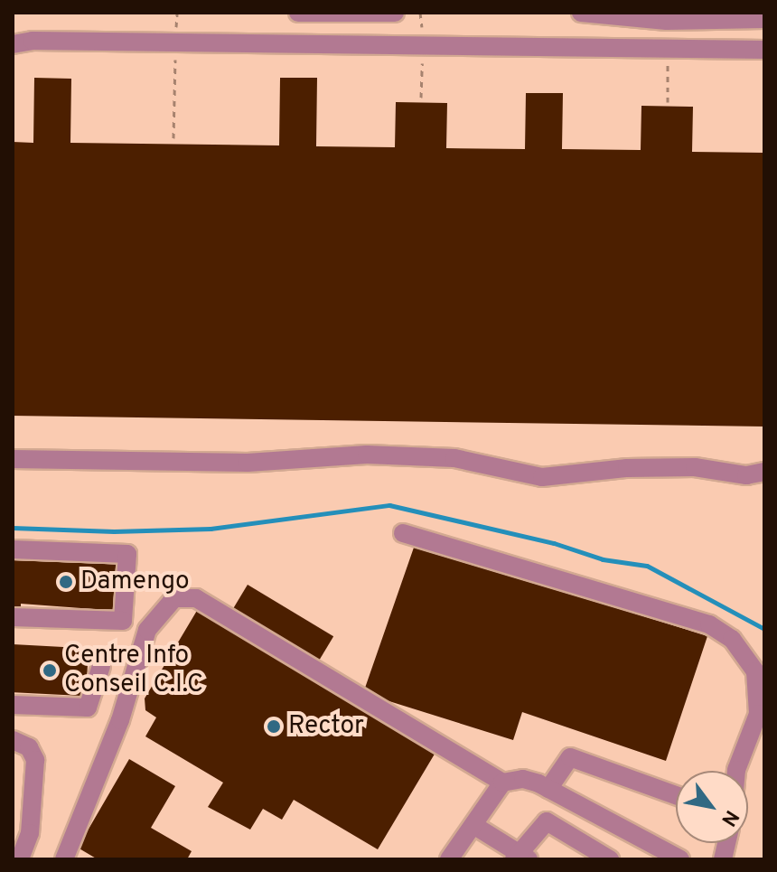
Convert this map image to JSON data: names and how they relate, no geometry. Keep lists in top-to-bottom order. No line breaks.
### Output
{"places":["Damengo","Centre Info Conseil C.I.C","Rector"],"north":"bottom right"}
